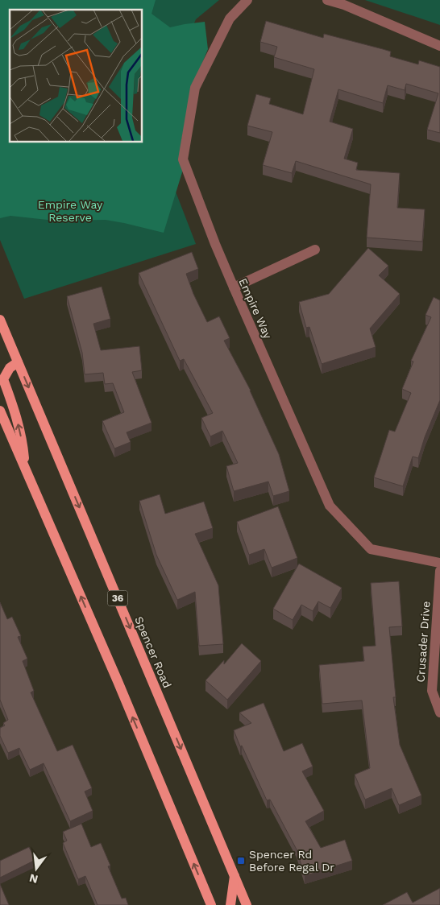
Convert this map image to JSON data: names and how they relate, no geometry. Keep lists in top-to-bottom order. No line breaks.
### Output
{"streets":{"main road":["36","Spencer Road"],"street":["Empire Way","Crusader Drive"]},"parks":["Empire Way Reserve"],"places":{"transit":["Spencer Rd Before Regal Dr"]},"north":"bottom"}
